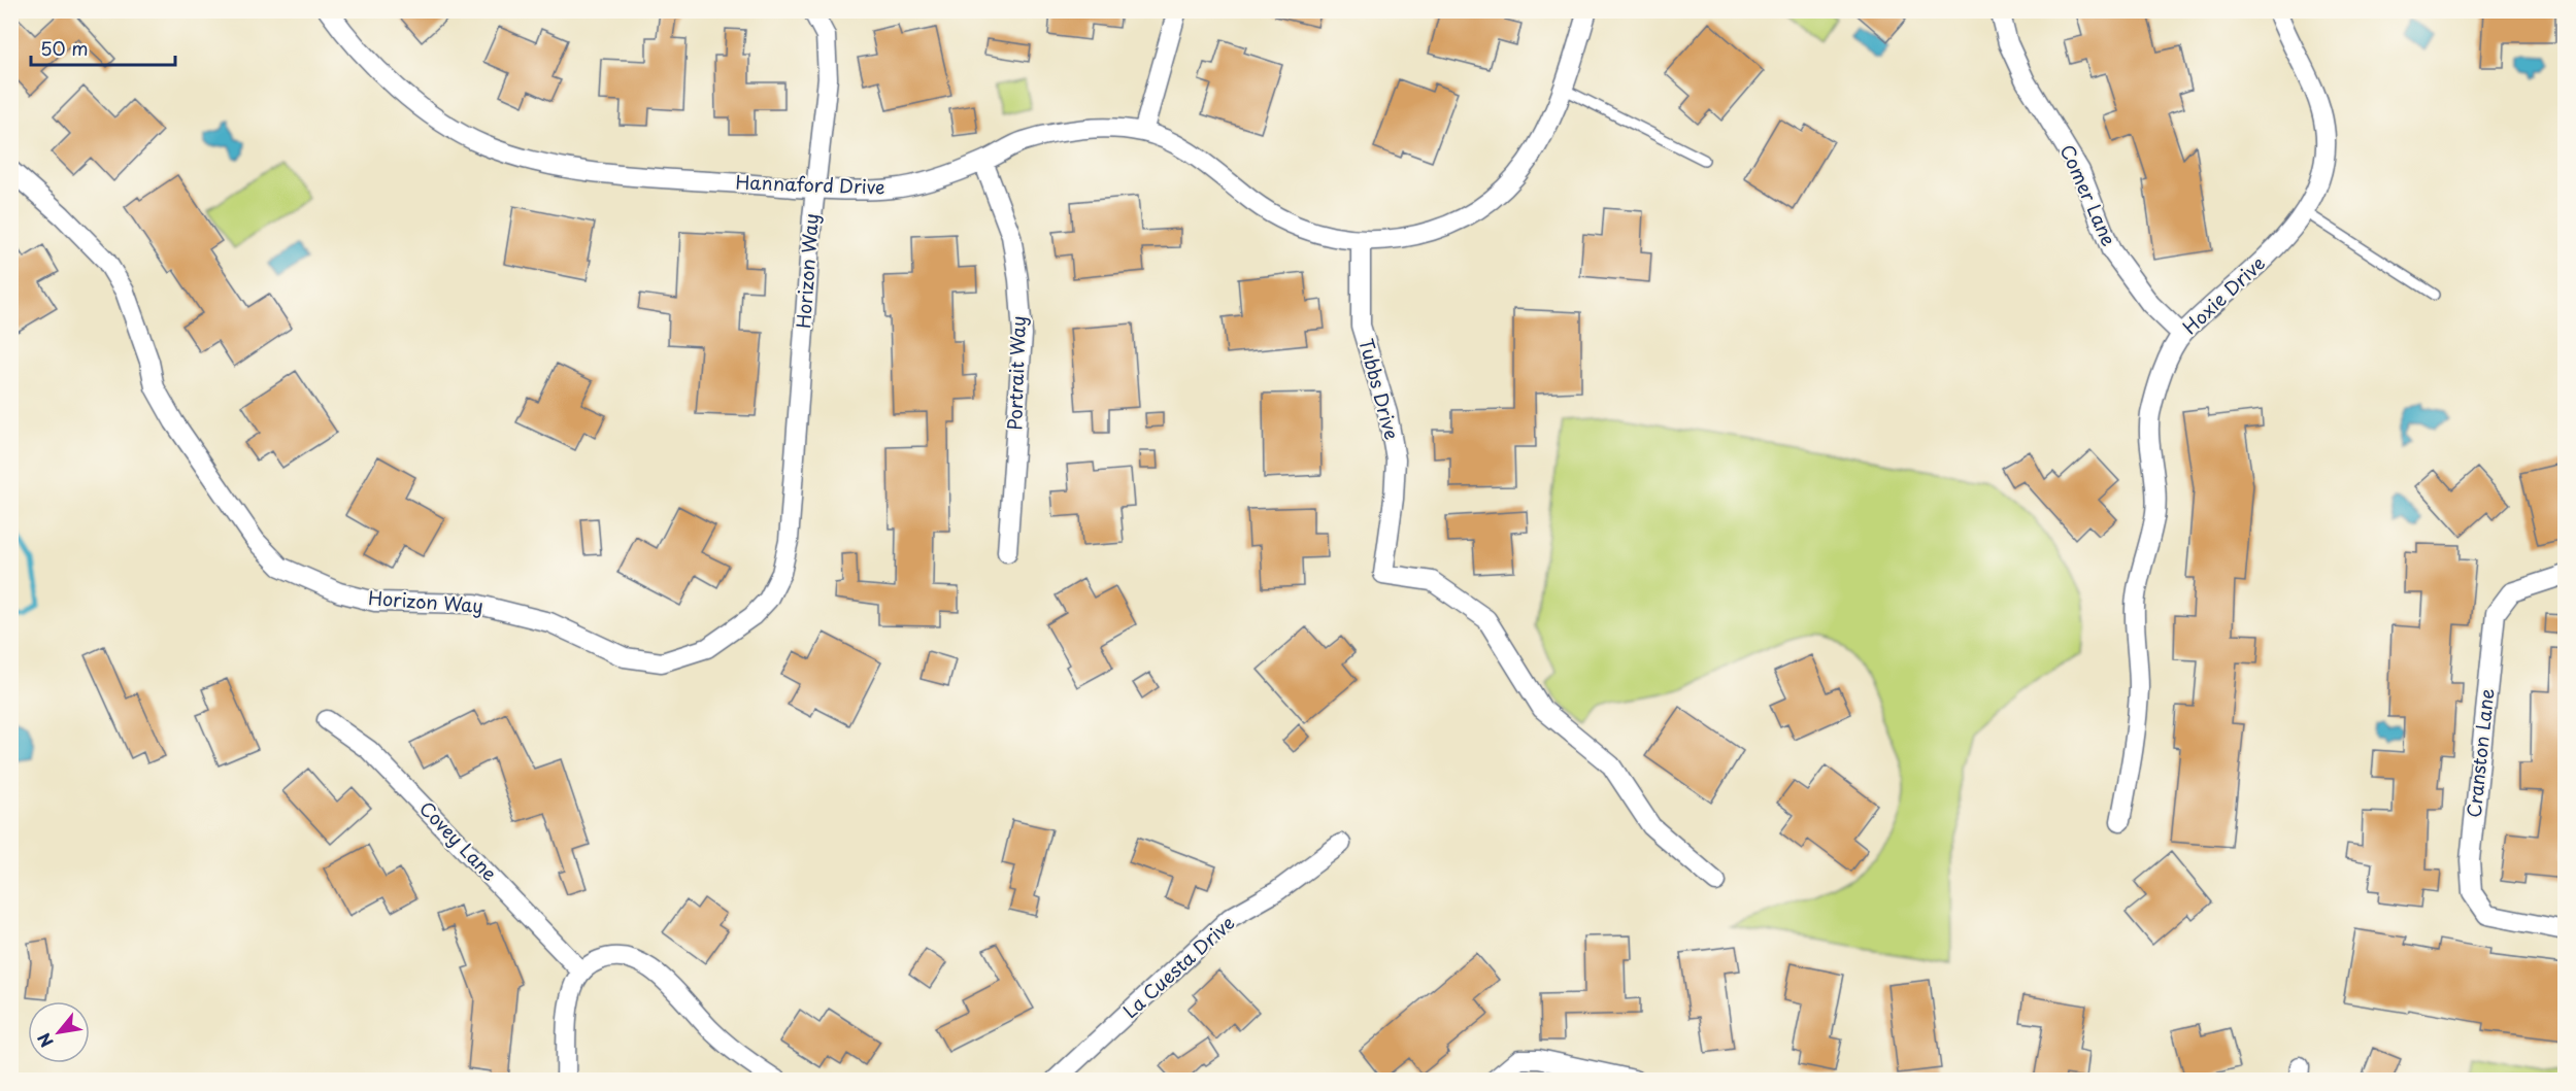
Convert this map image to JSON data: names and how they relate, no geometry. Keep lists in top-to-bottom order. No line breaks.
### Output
{"streets":{"street":["Hannaford Drive","Comer Lane","Horizon Way","Hoxie Drive","Portrait Way","Tubbs Drive","Cranston Lane","Covey Lane","La Cuesta Drive"]},"crossings":[["Hannaford Drive","Horizon Way"],["Hannaford Drive","Portrait Way"],["Hannaford Drive","Tubbs Drive"],["Comer Lane","Hoxie Drive"]],"scale_bar":"50 m","north":"bottom left"}
